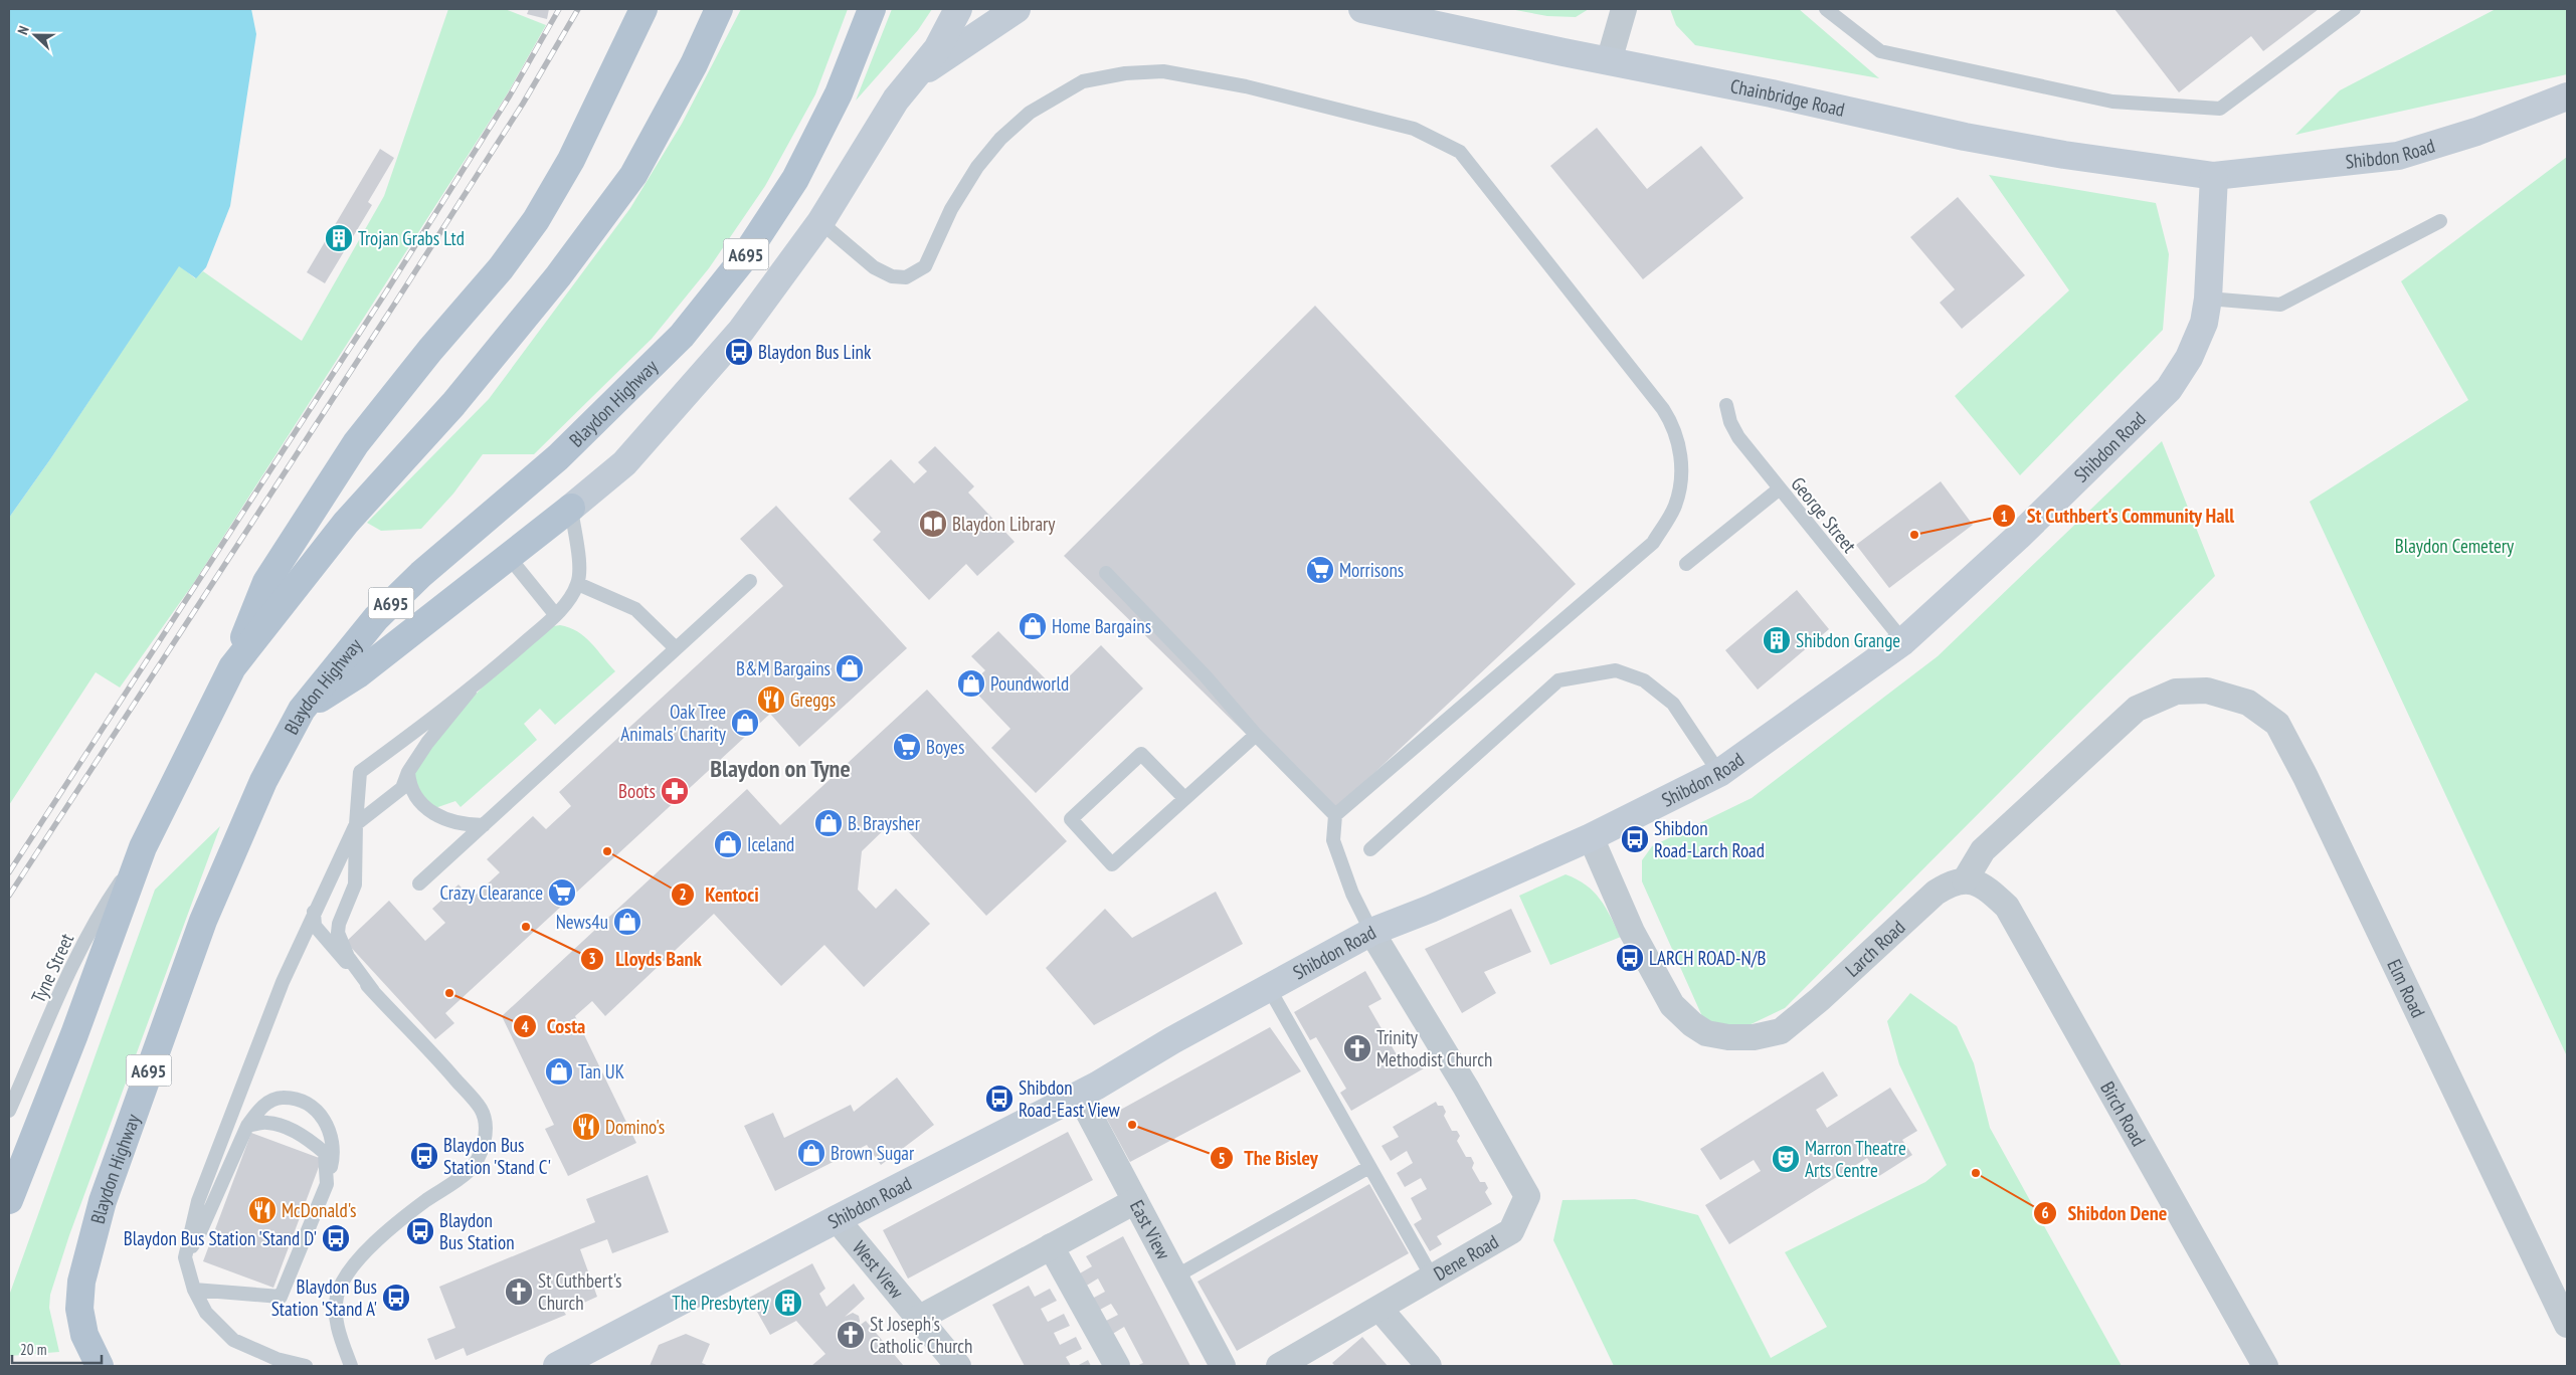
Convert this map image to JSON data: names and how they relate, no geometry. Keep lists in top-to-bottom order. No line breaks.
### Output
{"streets":{"main road":["A695","Blaydon Highway"],"street":["Chainbridge Road","Shibdon Road","Larch Road","Elm Road","Birch Road","East View","Dene Road","West View"],"lane":["George Street","Tyne Street"]},"crossings":[["Chainbridge Road","Shibdon Road"],["Shibdon Road","George Street"],["Shibdon Road","Larch Road"],["Shibdon Road","East View"],["Shibdon Road","Dene Road"],["Shibdon Road","West View"],["Larch Road","Elm Road"],["Larch Road","Birch Road"],["Elm Road","Birch Road"]],"districts":["Blaydon on Tyne"],"parks":["Blaydon Cemetery"],"places":{"building":["Trojan Grabs Ltd","Shibdon Grange","The Presbytery"],"bus stop":["Blaydon Bus Link","Shibdon Road-Larch Road","LARCH ROAD-N/B","Shibdon Road-East View","Blaydon Bus Station 'Stand C'","Blaydon Bus Station","Blaydon Bus Station 'Stand D'","Blaydon Bus Station 'Stand A'"],"library":["Blaydon Library"],"other":["St Cuthbert's Community Hall","Kentoci","Lloyds Bank","Costa","The Bisley","Shibdon Dene"],"supermarket":["Morrisons","Boyes","Crazy Clearance"],"shop":["Home Bargains","B&M Bargains","Poundworld","Oak Tree Animals' Charity","B. Braysher","Iceland","News4u","Tan UK","Brown Sugar"],"restaurant":["Greggs","Domino's","McDonald's"],"pharmacy":["Boots"],"church":["Trinity Methodist Church","St Cuthbert's Church","St Joseph's Catholic Church"],"theatre":["Marron Theatre Arts Centre"]},"scale_bar":"20 m","north":"left"}
